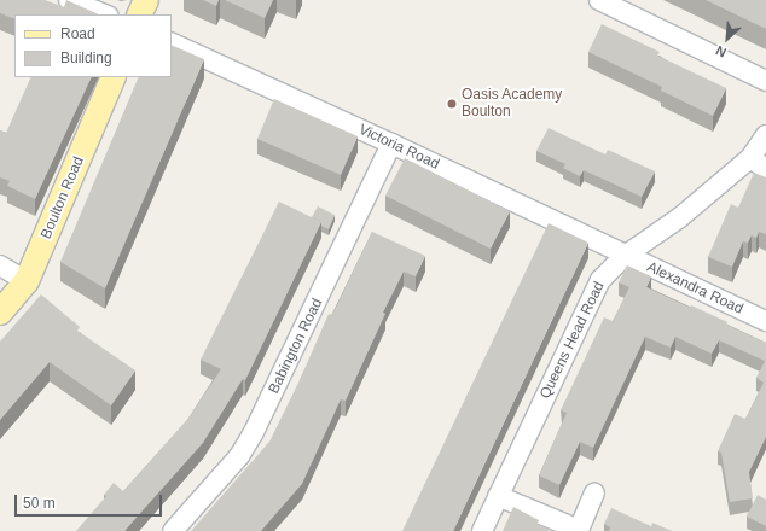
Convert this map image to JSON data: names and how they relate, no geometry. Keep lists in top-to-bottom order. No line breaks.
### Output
{"streets":{"main road":["Boulton Road"],"street":["Victoria Road","Alexandra Road","Queens Head Road","Babington Road"]},"crossings":[["Victoria Road","Alexandra Road"],["Victoria Road","Queens Head Road"],["Victoria Road","Babington Road"],["Alexandra Road","Queens Head Road"]],"places":["Oasis Academy Boulton"],"legend":["Road","Building"],"scale_bar":"50 m","north":"bottom left"}
